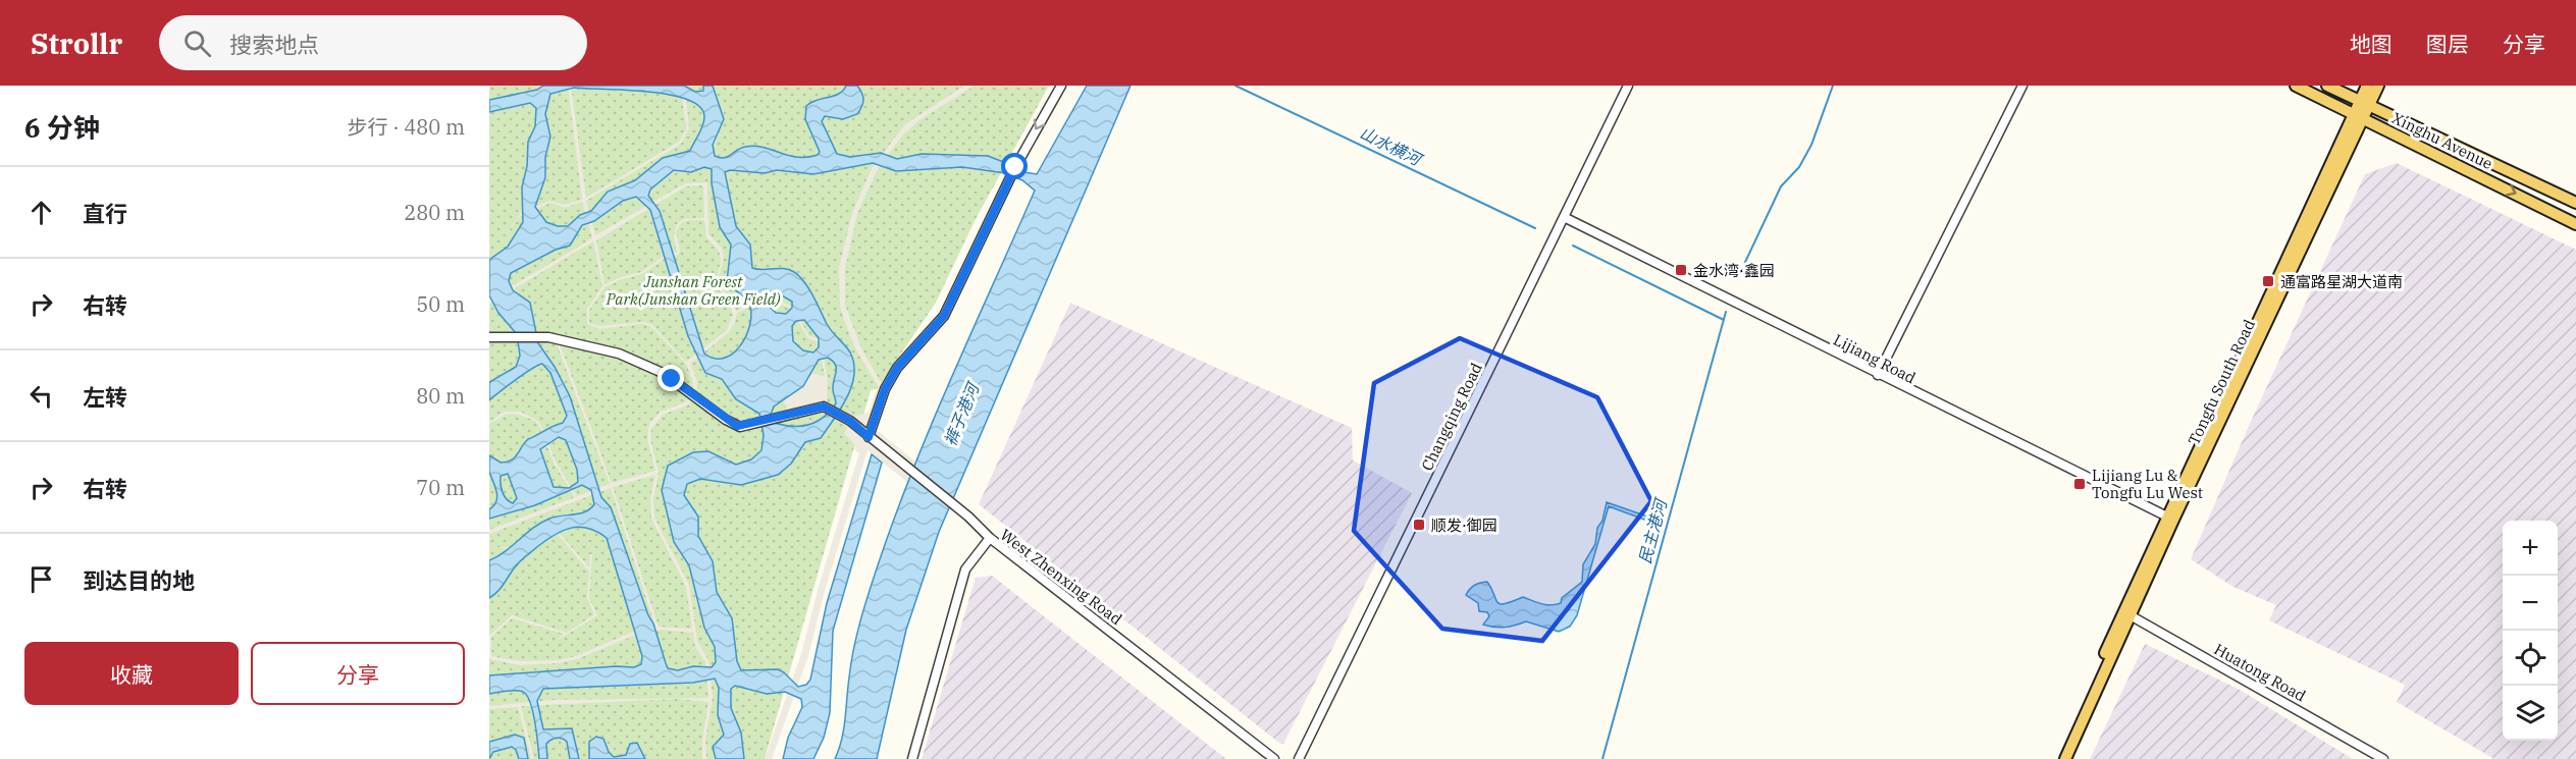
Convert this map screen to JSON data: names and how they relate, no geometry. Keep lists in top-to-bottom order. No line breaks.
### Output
{"streets":{"main road":["Xinghu Avenue","Tongfu South Road"],"street":["Lijiang Road","Changqing Road","West Zhenxing Road","Huatong Road"]},"crossings":[["Xinghu Avenue","Tongfu South Road"],["Lijiang Road","Tongfu South Road"],["Lijiang Road","Changqing Road"],["Tongfu South Road","Huatong Road"]],"water":["山水横河","裤子港河","民主港河"],"parks":["Junshan Forest Park(Junshan Green Field)"],"places":{"transit":["金水湾·鑫园","通富路星湖大道南","Lijiang Lu & Tongfu Lu West","顺发·御园"]},"page":{"header":"Strollr","search":"搜索地点","nav":["地图","图层","分享"],"heading":["6 分钟","步行 · 480 m"],"list":[["直行","280 m"],["右转","50 m"],["左转","80 m"],["右转","70 m"],"到达目的地"],"map_buttons":["+","−"],"buttons":["收藏","分享"]}}
